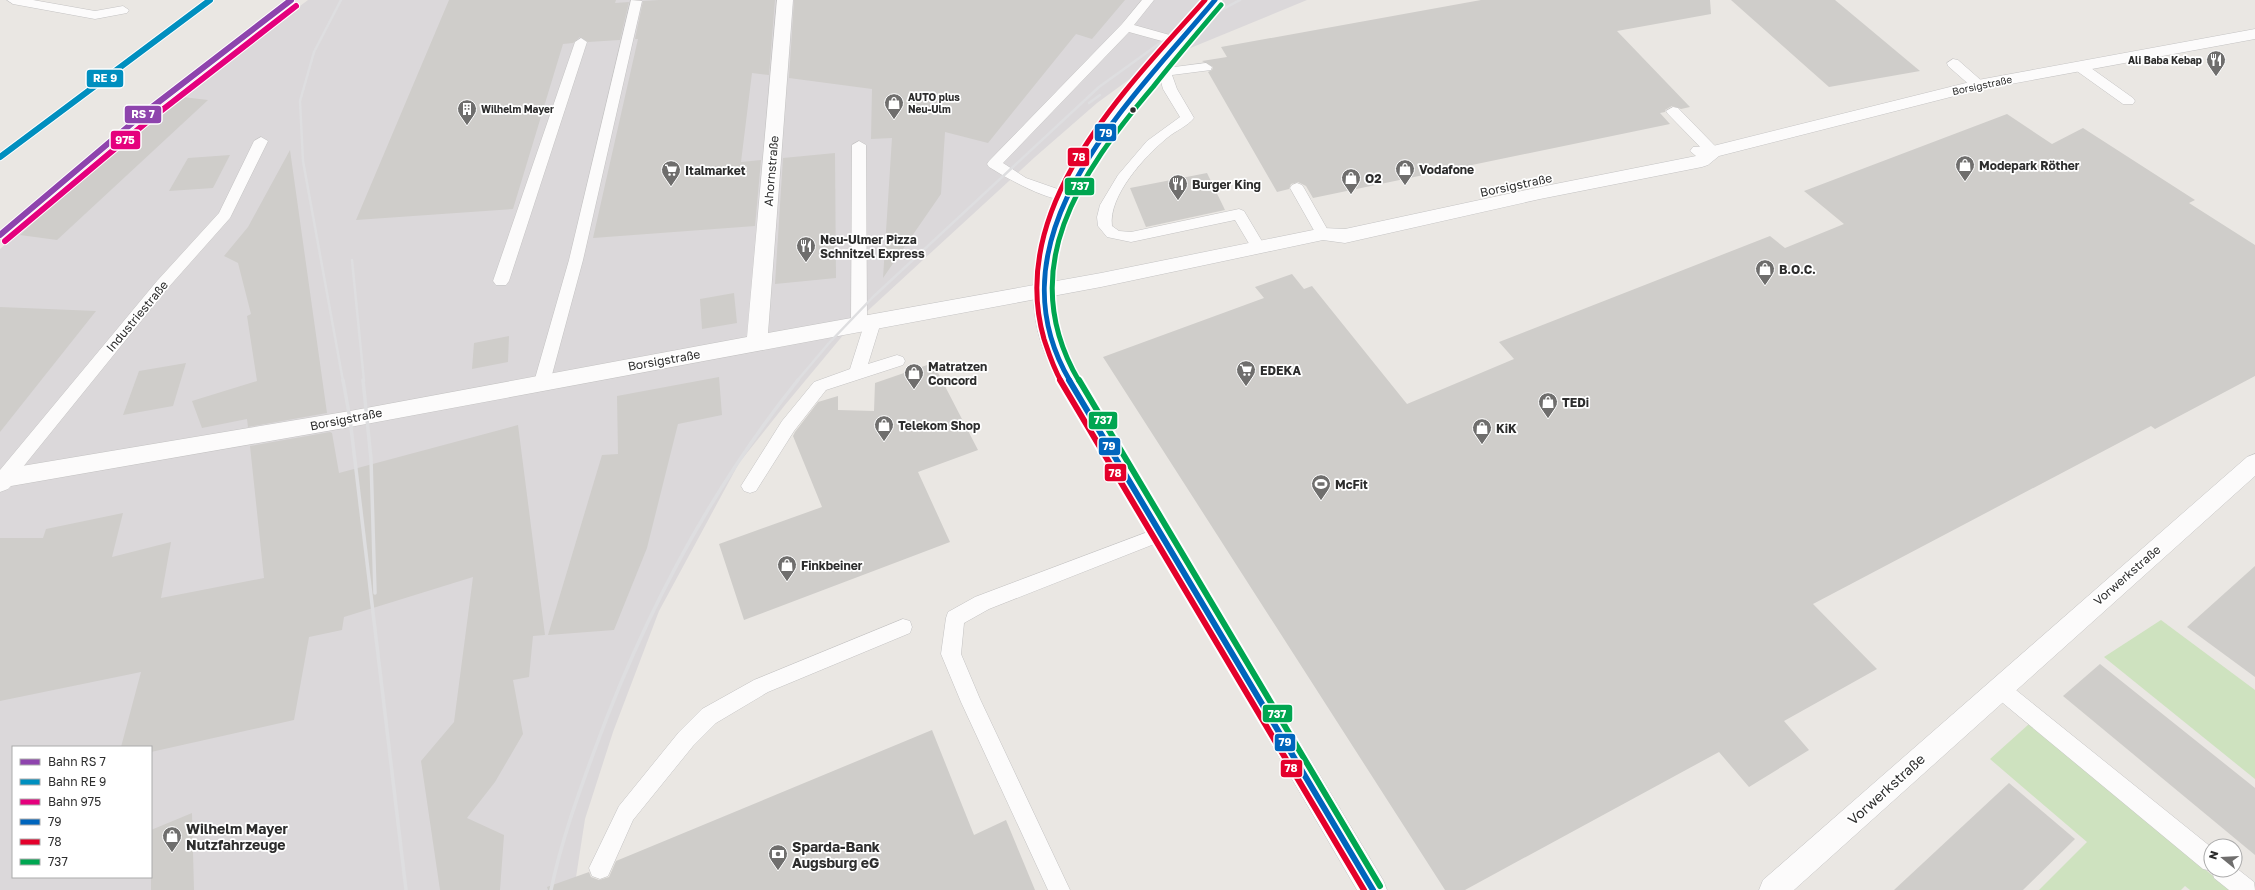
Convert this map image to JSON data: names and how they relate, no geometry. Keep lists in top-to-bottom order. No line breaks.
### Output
{"streets":{"street":["Borsigstraße","Ahornstraße","Vorwerkstraße"],"lane":["Industriestraße"]},"crossings":[["Borsigstraße","Ahornstraße"],["Borsigstraße","Industriestraße"]],"places":{"restaurant":["Ali Baba Kebap","Burger King","Neu-Ulmer Pizza Schnitzel Express"],"shop":["AUTO plus Neu-Ulm","Modepark Röther","Vodafone","O2","B.O.C.","Matratzen Concord","TEDi","Telekom Shop","KiK","Finkbeiner","Wilhelm Mayer Nutzfahrzeuge"],"building":["Wilhelm Mayer"],"supermarket":["Italmarket","EDEKA"],"sports":["McFit"],"bank":["Sparda-Bank Augsburg eG"]},"lines":["transit line 79","transit line 78","transit line 737","rail line 975"],"legend":["Bahn RS 7","Bahn RE 9","Bahn 975","79","78","737"],"north":"left"}
